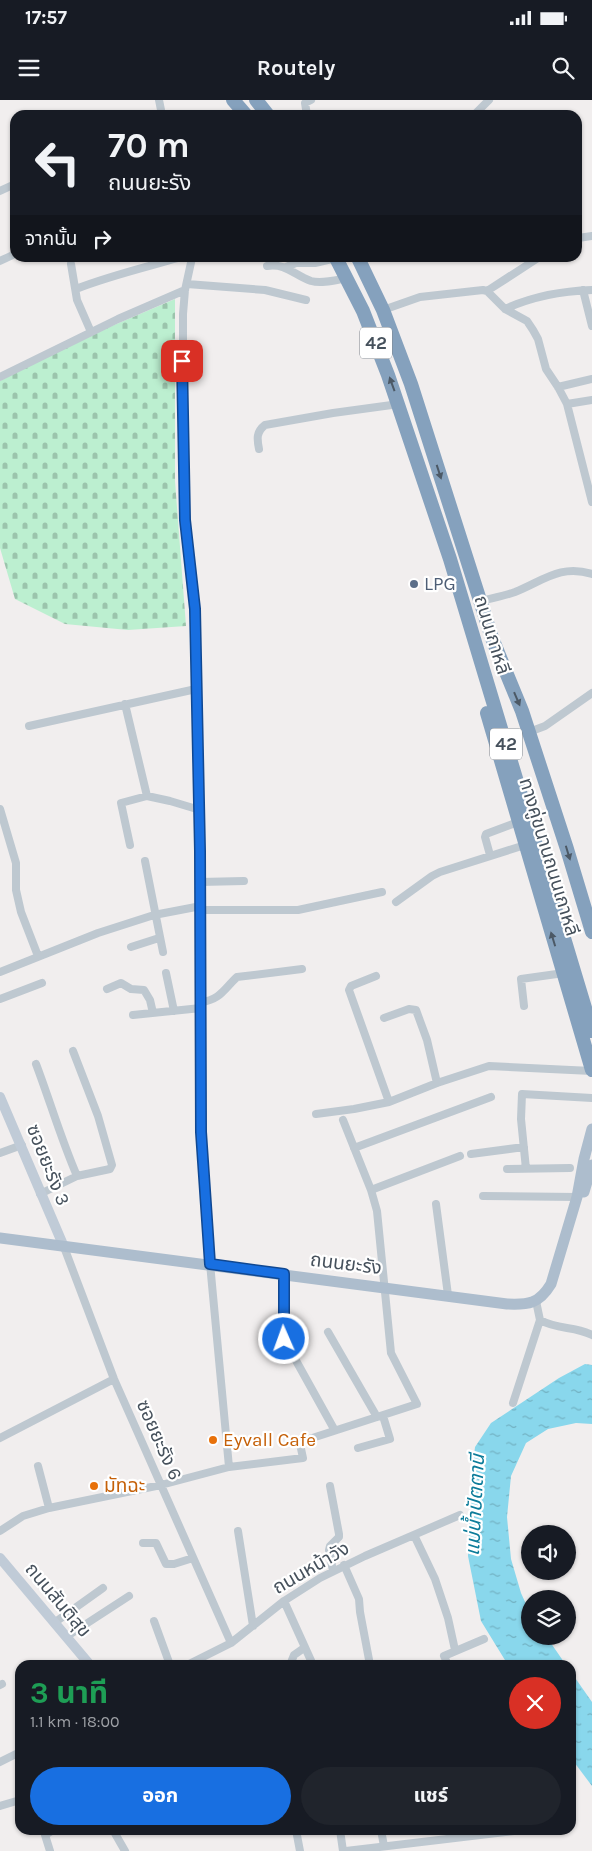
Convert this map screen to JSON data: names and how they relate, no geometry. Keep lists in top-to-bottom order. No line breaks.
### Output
{"streets":{"highway":["42","ถนนเกาหลี","ทางคู่ขนานถนนเกาหลี"],"main road":["ถนนยะรัง"],"street":["ซอยยะรัง 3","ซอยยะรัง 6","ถนนหน้าวัง","ถนนสันติสุข"]},"crossings":[["ถนนเกาหลี","ทางคู่ขนานถนนเกาหลี"],["ซอยยะรัง 3","ถนนยะรัง"],["ซอยยะรัง 3","ซอยยะรัง 6"],["ถนนยะรัง","ซอยยะรัง 6"],["ซอยยะรัง 6","ถนนหน้าวัง"]],"water":["แม่น้ำปัตตานี"],"places":["LPG","Eyvall Cafe","มัทฉะ"],"page":{"status":"17:57","header":"Routely","turn":["70 m","ถนนยะรัง"],"then":"จากนั้น","heading":["3 นาที","1.1 km · 18:00"],"buttons":["ออก","แชร์"]}}
